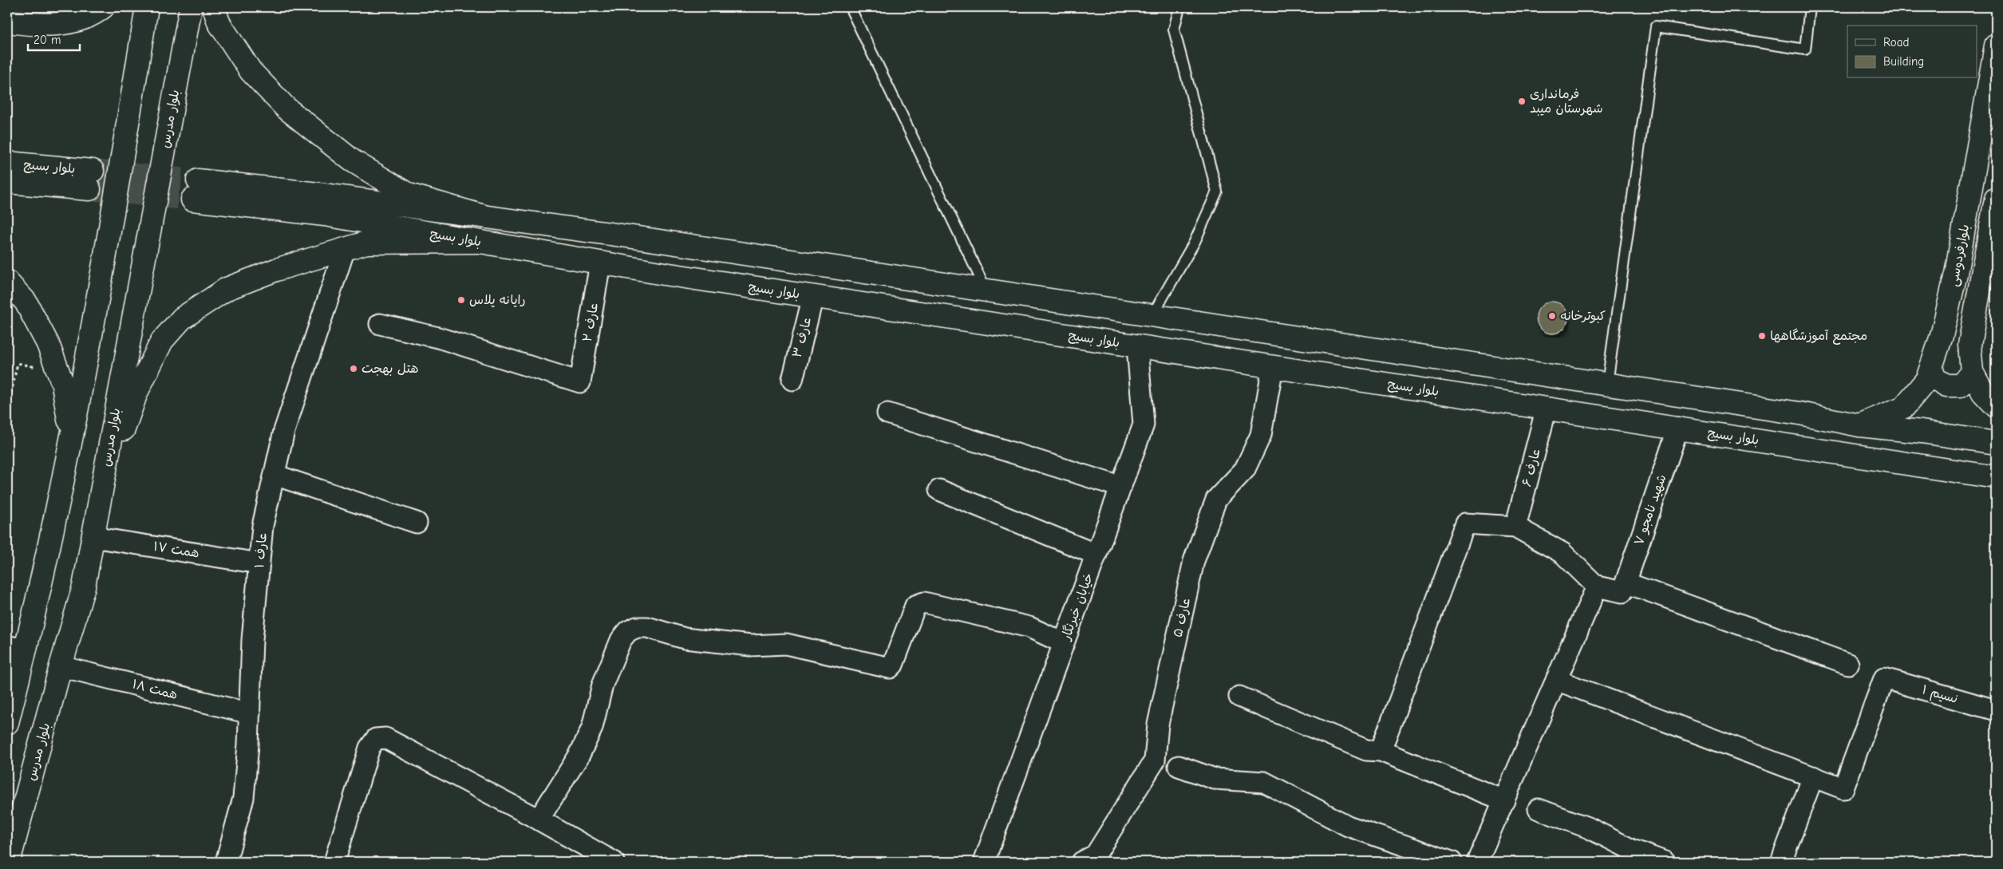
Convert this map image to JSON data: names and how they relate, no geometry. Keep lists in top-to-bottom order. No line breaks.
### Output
{"streets":{"main road":["بلوار مدرس","بلوار بسیج","بلوارفردوسی"],"street":["عارف ۲","عارف ۳","عارف ۶","شهید نامجو ۷","همت ۱۷","عارف ۱","خیابان خبرنگار","عارف ۵","همت ۱۸","نسیم ۱"]},"crossings":[["بلوار مدرس","همت ۱۷"],["بلوار مدرس","همت ۱۸"],["بلوار بسیج","بلوارفردوسی"],["بلوار بسیج","عارف ۲"],["بلوار بسیج","عارف ۳"],["بلوار بسیج","عارف ۶"],["بلوار بسیج","شهید نامجو ۷"],["بلوار بسیج","خیابان خبرنگار"],["بلوار بسیج","عارف ۵"],["همت ۱۷","عارف ۱"],["عارف ۱","همت ۱۸"]],"places":["فرمانداری شهرستان میبد","رایانه پلاس","کبوترخانه","مجتمع آموزشگاهها","هتل بهجت"],"legend":["Road","Building"],"scale_bar":"20 m"}
